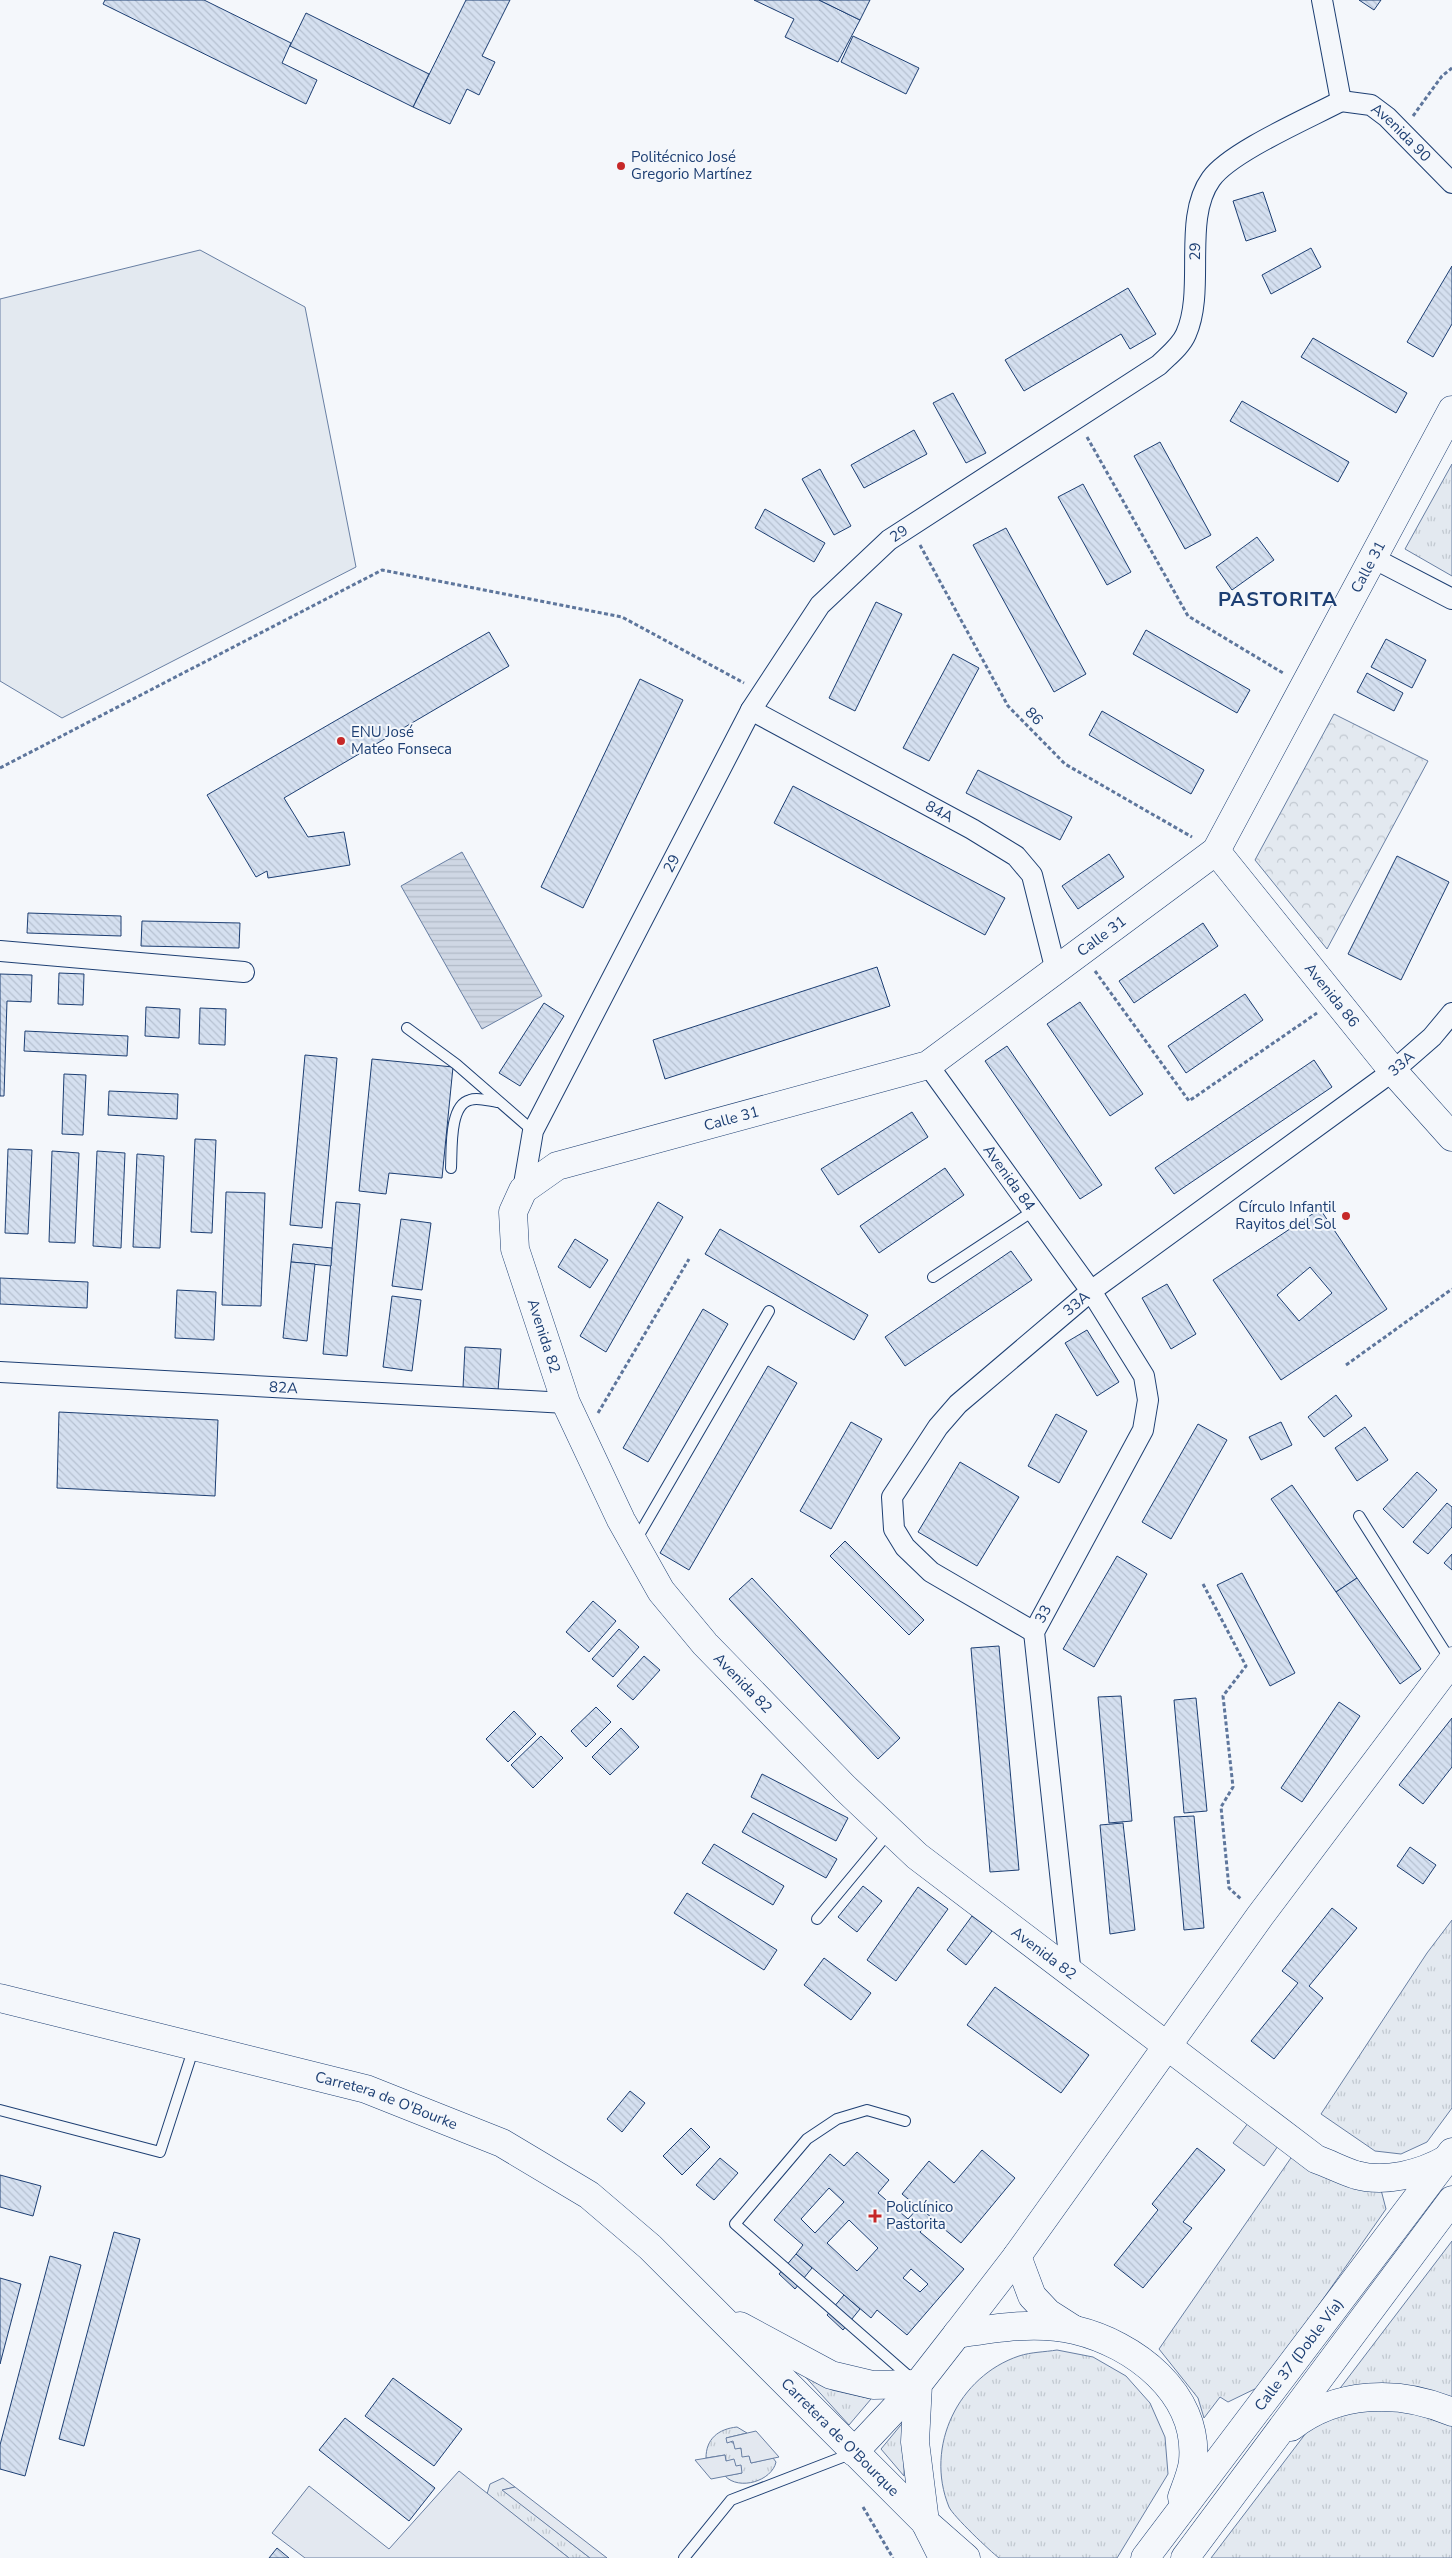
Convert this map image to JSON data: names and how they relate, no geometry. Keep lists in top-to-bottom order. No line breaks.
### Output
{"streets":{"main road":["Calle 31","Avenida 86","Avenida 82","Carretera de O'Bourke","Calle 37 (Doble Vía)","Carretera de O'Bourque"],"street":["Avenida 90","29","84A","33A","Avenida 84","82A","33"],"path":["86"]},"crossings":[["Avenida 90","29"],["29","Calle 31"],["29","86"],["29","84A"],["29","Avenida 82"],["Calle 31","86"],["Calle 31","84A"],["Calle 31","Avenida 86"],["Calle 31","Avenida 84"],["Calle 31","Avenida 82"],["86","Avenida 86"],["Avenida 86","33A"],["33A","Avenida 84"],["33A","33"],["Avenida 84","33"],["Avenida 82","82A"],["Avenida 82","33"],["Avenida 82","Calle 37 (Doble Vía)"],["Carretera de O'Bourke","Carretera de O'Bourque"]],"districts":["PASTORITA"],"places":{"other":["Politécnico José Gregorio Martínez","ENU José Mateo Fonseca","Círculo Infantil Rayitos del Sol"],"health":["Policlínico Pastorita"]}}
